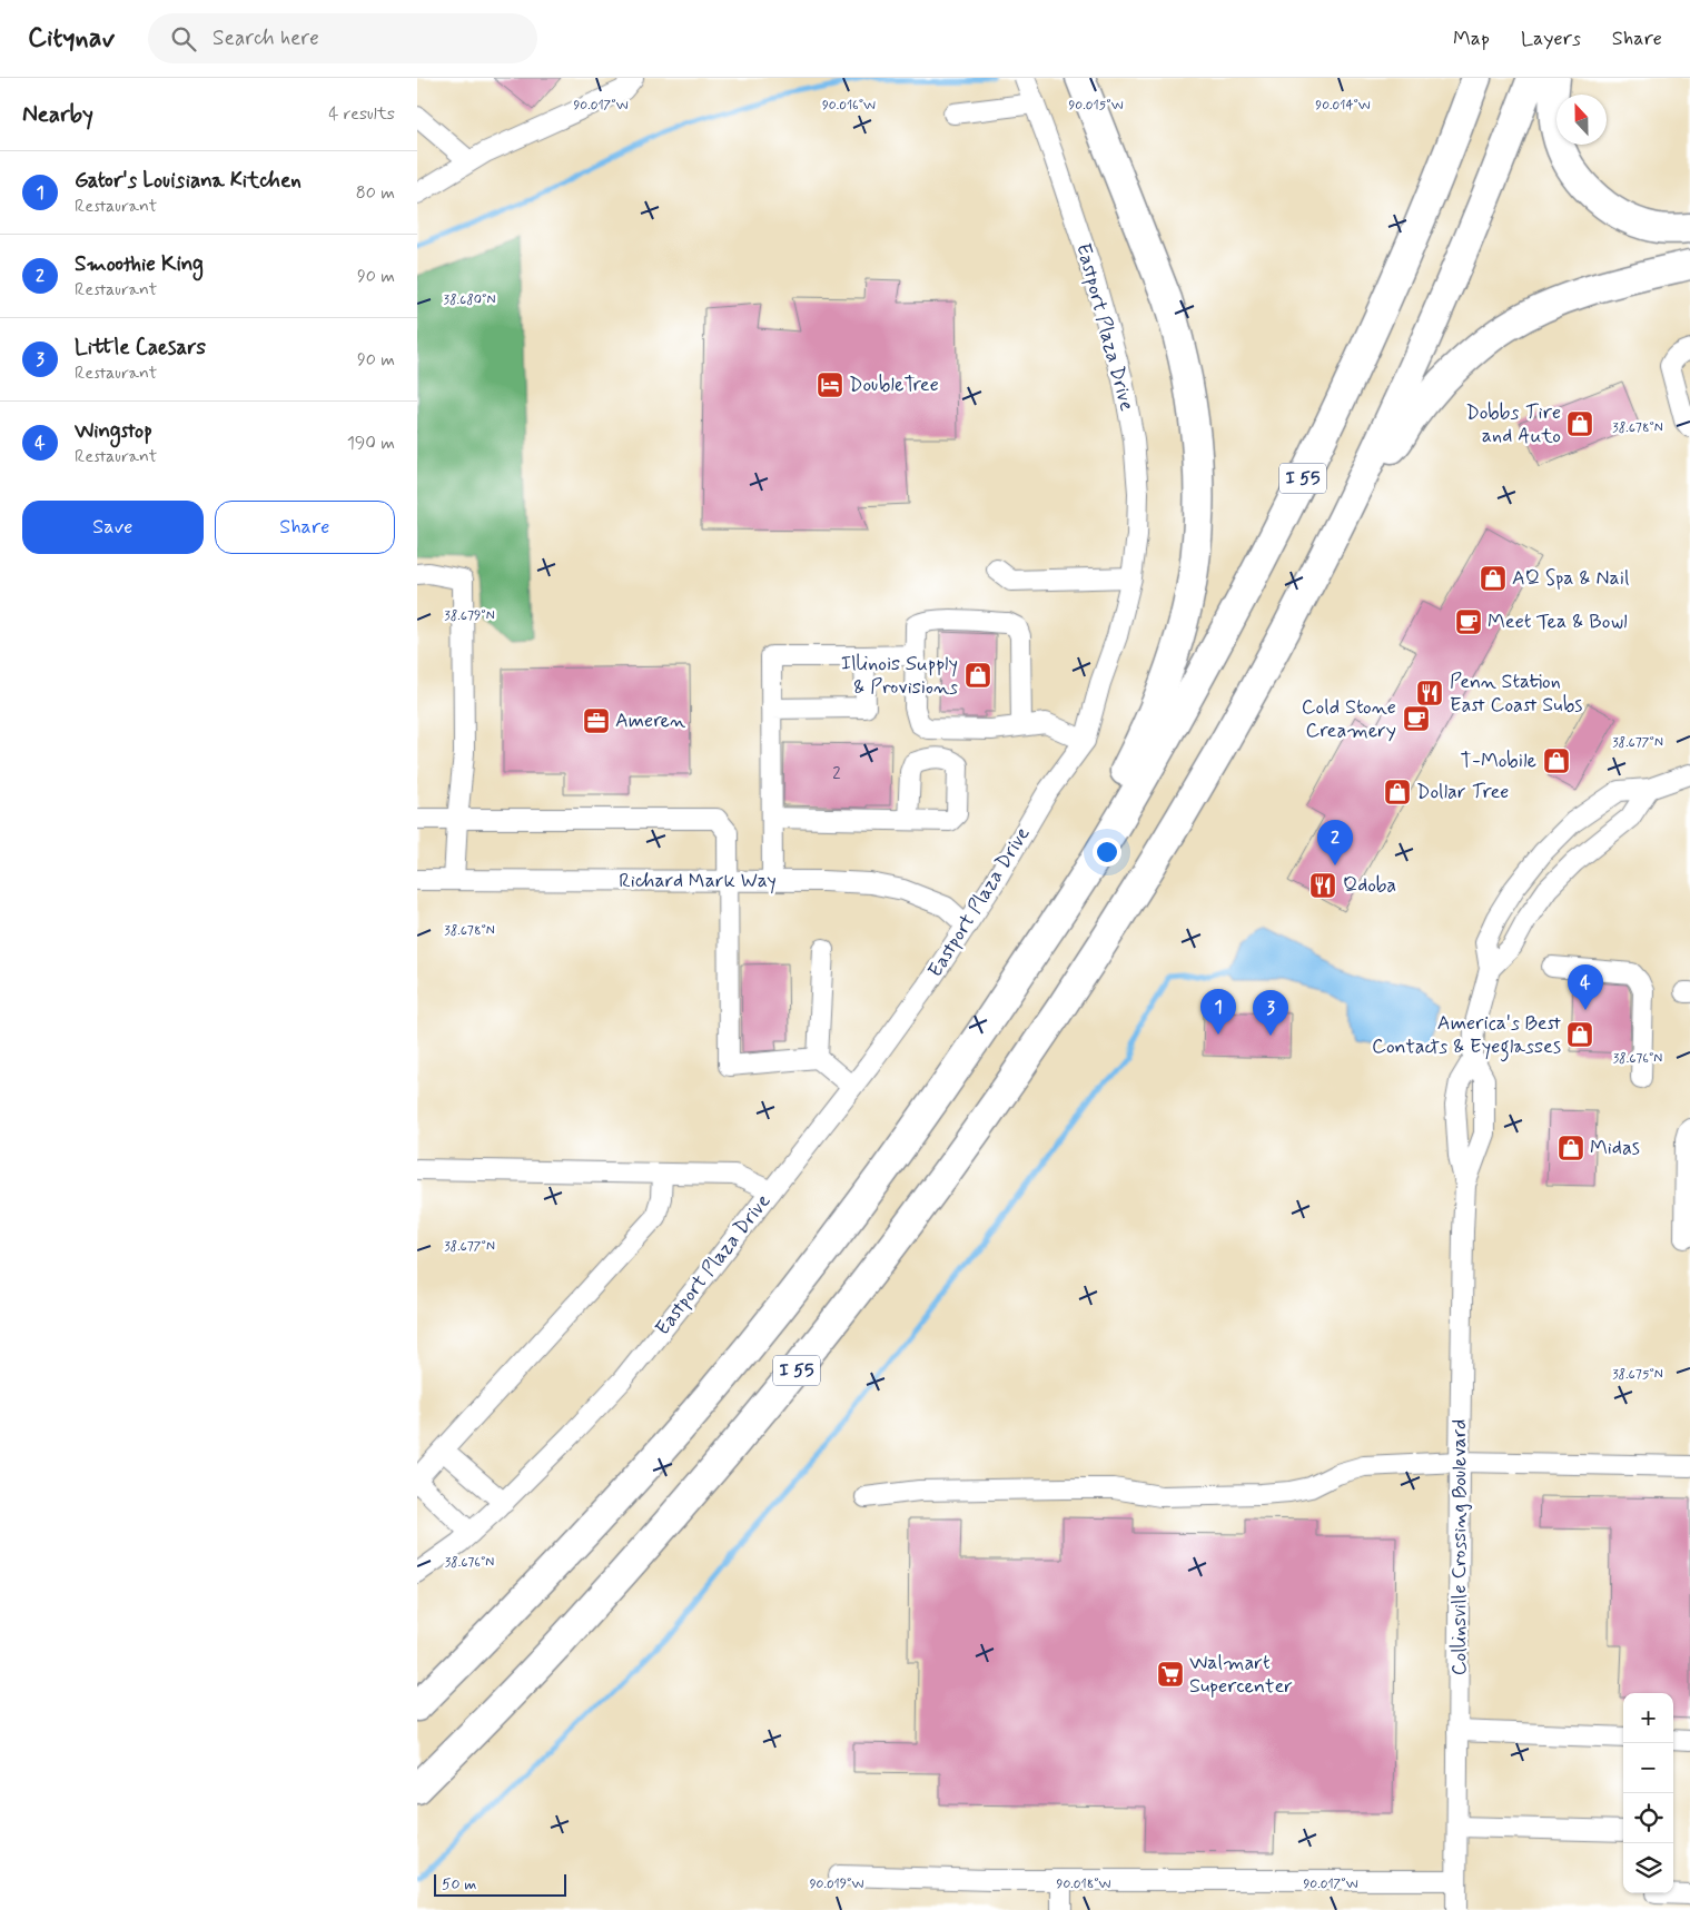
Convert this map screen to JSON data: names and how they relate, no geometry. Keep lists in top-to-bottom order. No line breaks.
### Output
{"streets":{"highway":["I 55"],"street":["Eastport Plaza Drive","Richard Mark Way","Collinsville Crossing Boulevard"]},"crossings":[["Eastport Plaza Drive","Richard Mark Way"]],"places":{"hotel":["DoubleTree"],"shop":["Dobbs Tire and Auto","AQ Spa & Nail","Illinois Supply & Provisions","T-Mobile","Dollar Tree","America's Best Contacts & Eyeglasses","Midas"],"cafe":["Meet Tea & Bowl","Cold Stone Creamery"],"restaurant":["Penn Station East Coast Subs","Qdoba"],"office":["Ameren"],"supermarket":["Walmart Supercenter"]},"house_numbers":["2"],"scale_bar":"50 m","north":"top","page":{"header":"Citynav","search":"Search here","nav":["Map","Layers","Share"],"heading":["Nearby","4 results"],"list":[{"mark":"1","name":"Gator's Louisiana Kitchen","note":"Restaurant","value":"80 m"},{"mark":"2","name":"Smoothie King","note":"Restaurant","value":"90 m"},{"mark":"3","name":"Little Caesars","note":"Restaurant","value":"90 m"},{"mark":"4","name":"Wingstop","note":"Restaurant","value":"190 m"}],"buttons":["Save","Share"],"pins":["2","4","1","3"],"map_buttons":["+","−"],"scale":"50 m"},"coordinates":["90.017°W","90.016°W","90.015°W","90.014°W","38.680°N","38.678°N","38.679°N","38.677°N","38.676°N","38.675°N","90.019°W","90.018°W"]}
